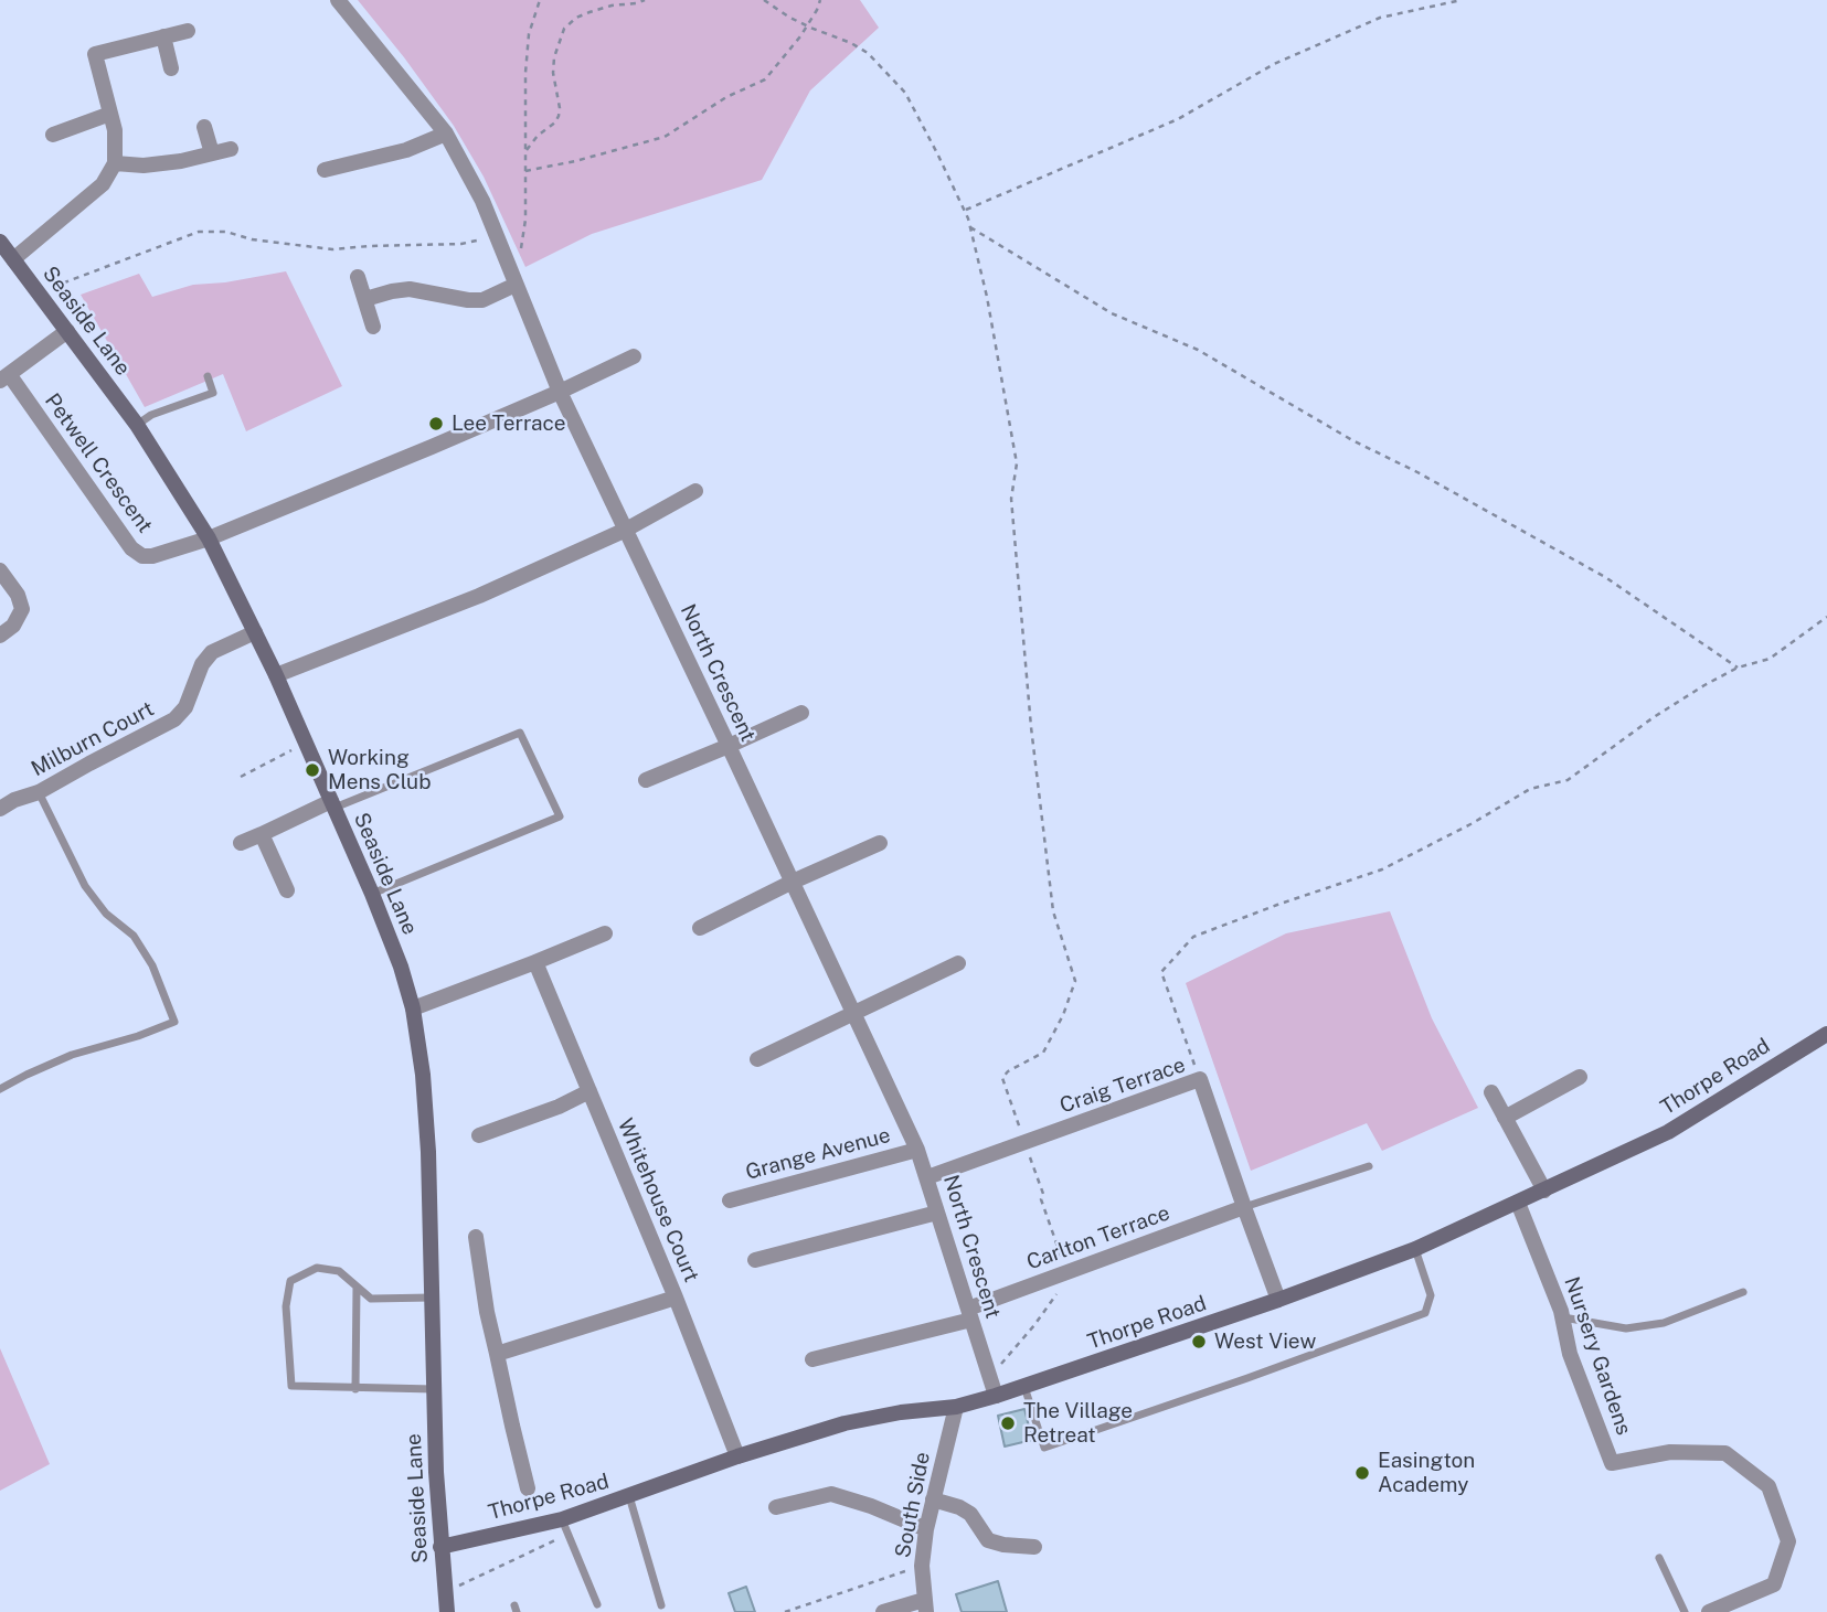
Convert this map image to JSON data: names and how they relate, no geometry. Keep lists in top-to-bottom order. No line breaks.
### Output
{"streets":{"main road":["Seaside Lane","Thorpe Road"],"street":["Petwell Crescent","North Crescent","Milburn Court","Craig Terrace","Grange Avenue","Whitehouse Court","Carlton Terrace","Nursery Gardens","South Side"]},"crossings":[["Seaside Lane","Petwell Crescent"],["Seaside Lane","Milburn Court"],["Seaside Lane","Thorpe Road"],["Petwell Crescent","North Crescent"],["North Crescent","Thorpe Road"],["North Crescent","Craig Terrace"],["North Crescent","Grange Avenue"],["North Crescent","Carlton Terrace"],["Thorpe Road","Craig Terrace"],["Thorpe Road","Whitehouse Court"],["Thorpe Road","Nursery Gardens"],["Thorpe Road","South Side"],["Craig Terrace","Carlton Terrace"]],"places":["Lee Terrace","Working Mens Club","West View","The Village Retreat","Easington Academy"]}
